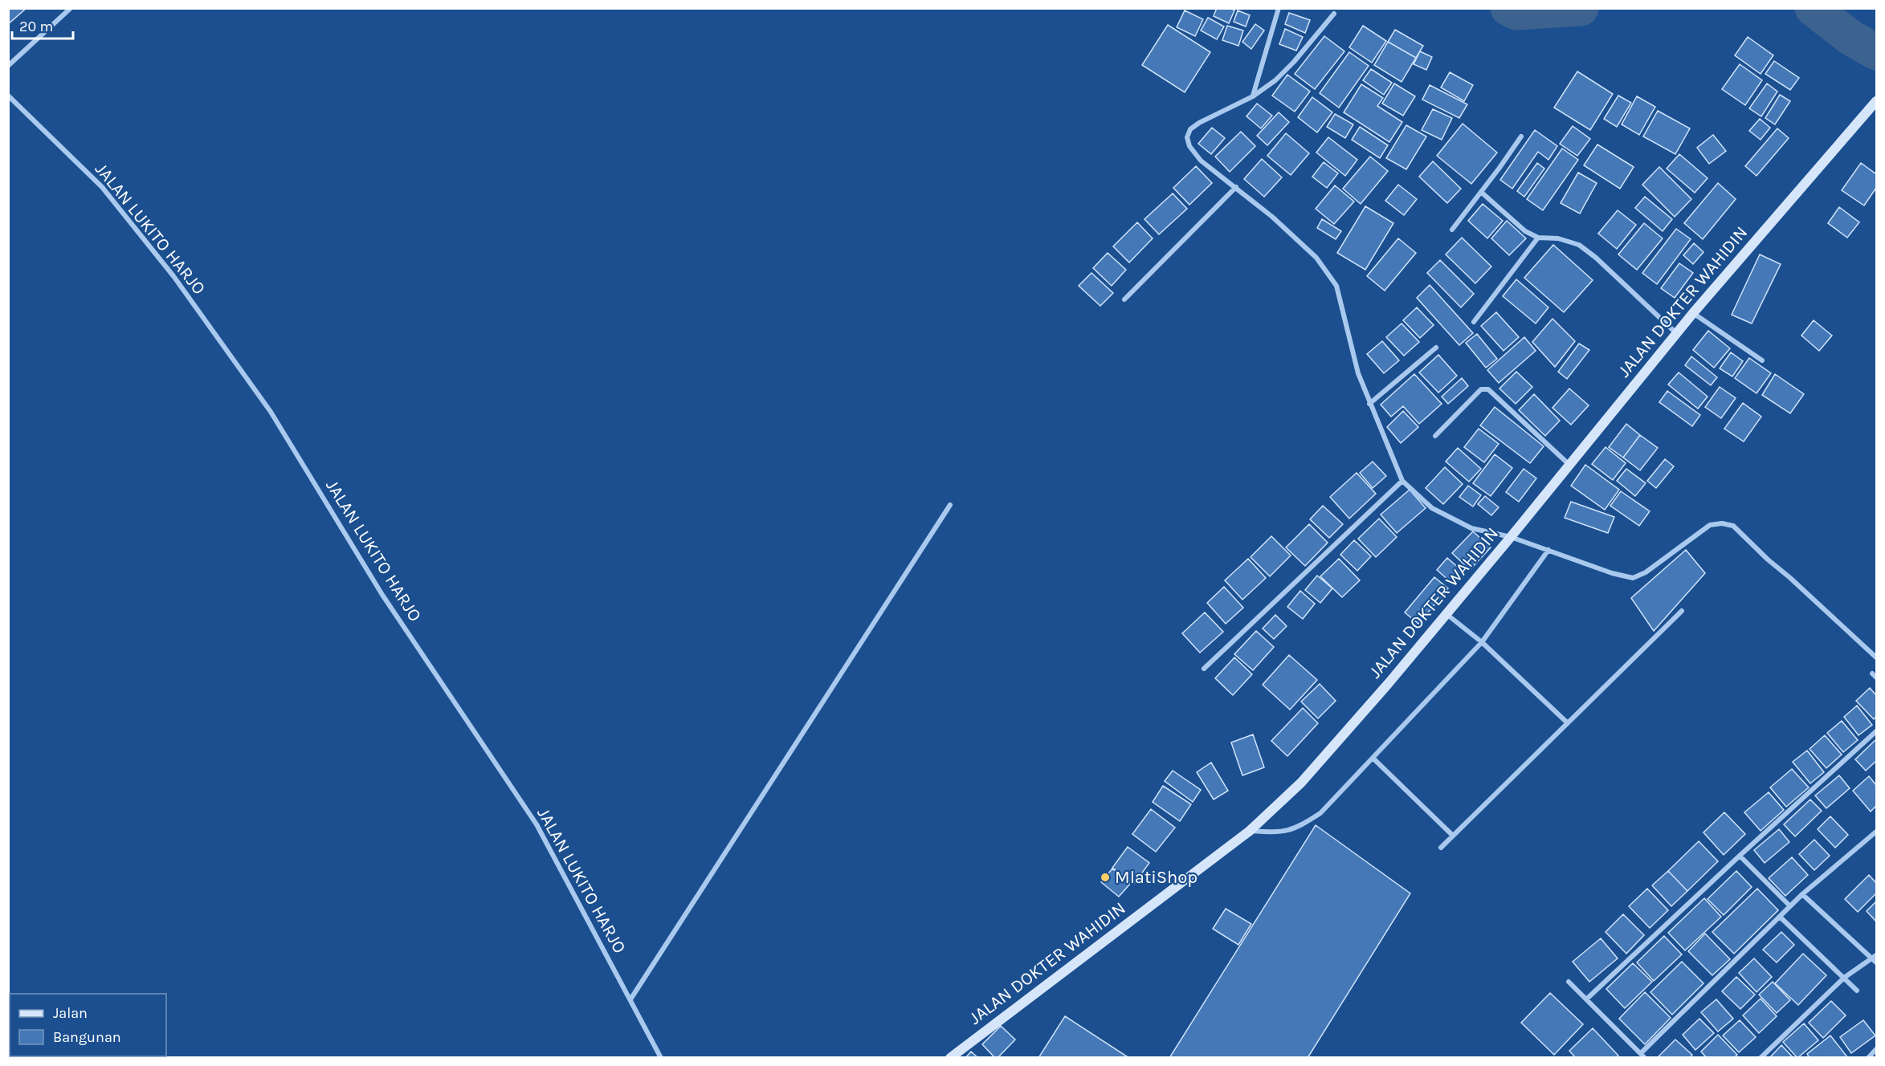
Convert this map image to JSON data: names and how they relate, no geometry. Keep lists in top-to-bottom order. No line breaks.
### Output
{"streets":{"main road":["JALAN DOKTER WAHIDIN"],"street":["JALAN LUKITO HARJO"]},"places":["MlatiShop"],"legend":["Jalan","Bangunan"],"scale_bar":"20 m"}
